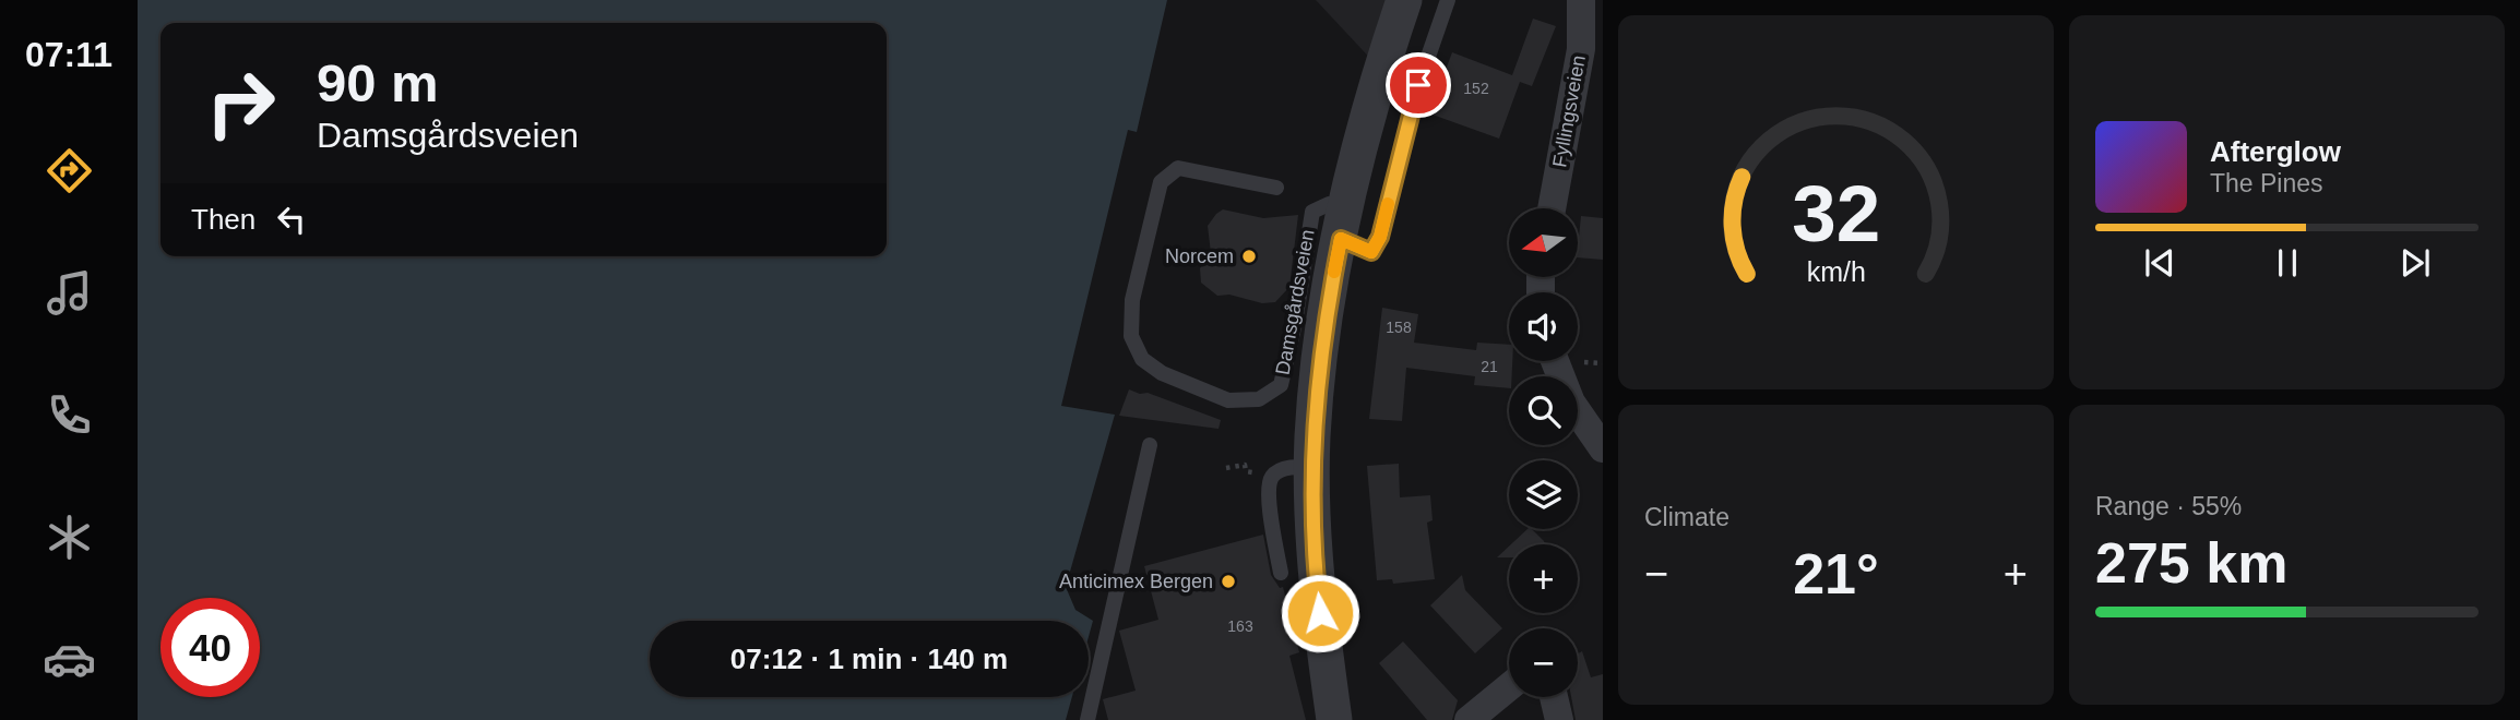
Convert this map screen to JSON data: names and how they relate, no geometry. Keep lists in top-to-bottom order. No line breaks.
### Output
{"streets":{"street":["Fyllingsveien","Damsgårdsveien"]},"places":["Norcem","Anticimex Bergen"],"house_numbers":["152","158","21","163"],"north":"left","page":{"tabs":"07:11","turn":["90 m","Damsgårdsveien"],"song":["Afterglow","The Pines"],"then":"Then","map_buttons":["+","−"],"tile":["Climate",["Range · 55%","275 km"]],"heat":["−","21°","+"],"limit":"40","trip":"07:12 · 1 min · 140 m","gauge":["32","km/h"]}}
